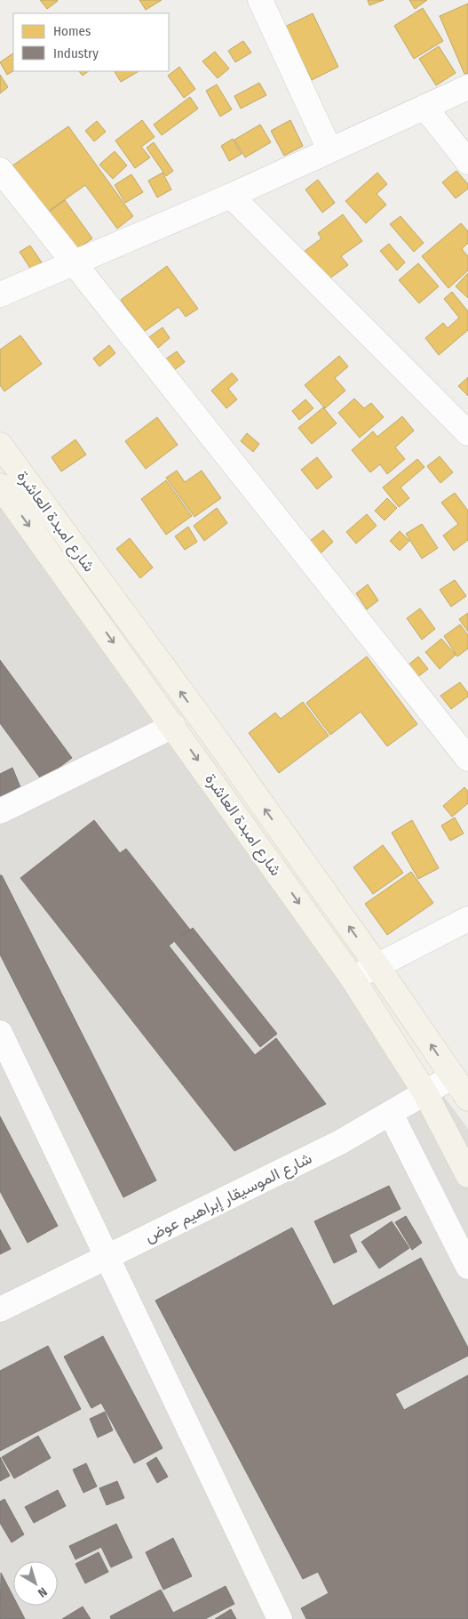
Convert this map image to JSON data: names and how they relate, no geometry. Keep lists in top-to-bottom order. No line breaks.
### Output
{"streets":{"main road":["شارع امبدة العاشرة"],"street":["شارع الموسيقار إبراهيم عوض"]},"crossings":[["شارع امبدة العاشرة","شارع الموسيقار إبراهيم عوض"]],"legend":["Homes","Industry"],"north":"bottom right"}
